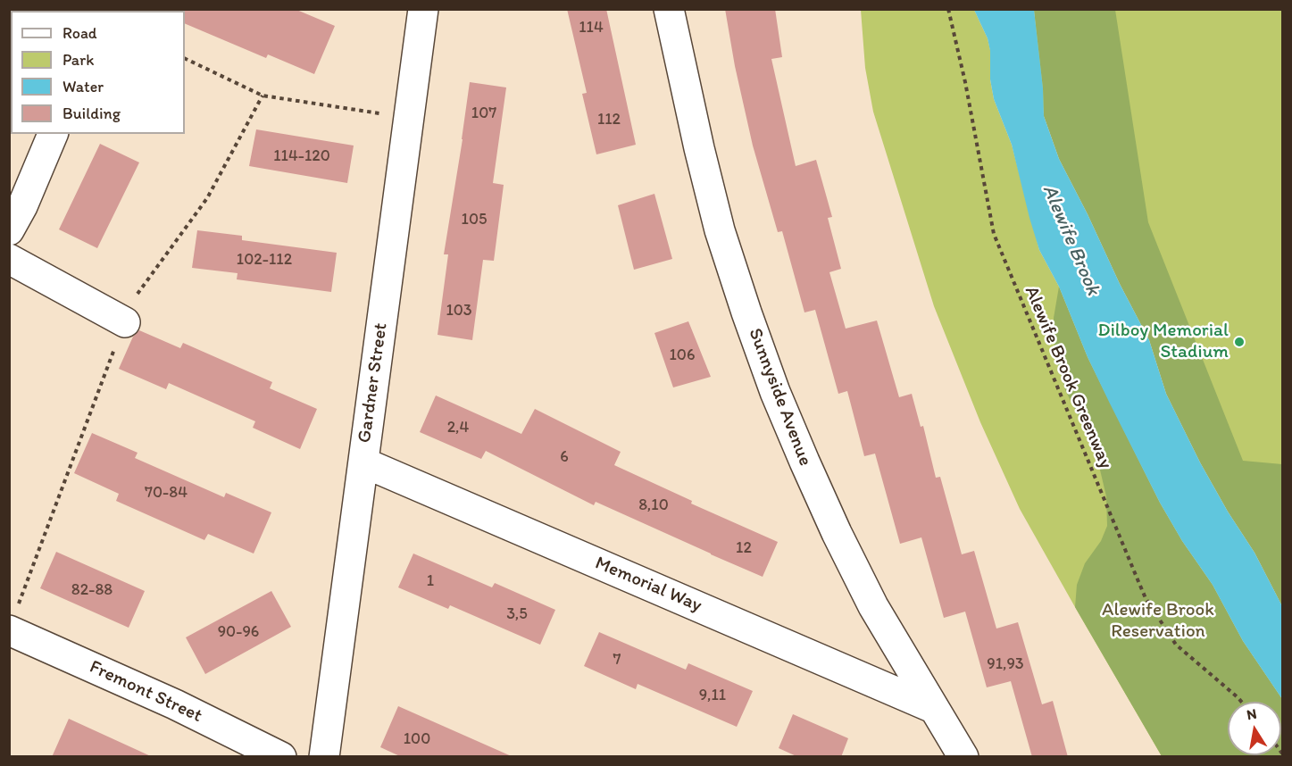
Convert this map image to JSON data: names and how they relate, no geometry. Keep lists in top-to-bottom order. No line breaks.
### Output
{"streets":{"street":["Gardner Street","Sunnyside Avenue","Memorial Way","Fremont Street"],"path":["Alewife Brook Greenway"]},"crossings":[["Gardner Street","Memorial Way"],["Sunnyside Avenue","Memorial Way"]],"water":["Alewife Brook"],"parks":["Alewife Brook Reservation"],"places":["Dilboy Memorial Stadium"],"house_numbers":["114","107","112","114-120","105","102-112","103","106","2,4","6","70-84","8,10","12","1","82-88","3,5","90-96","7","91,93","9,11","100"],"legend":["Road","Park","Water","Building"],"north":"top"}
